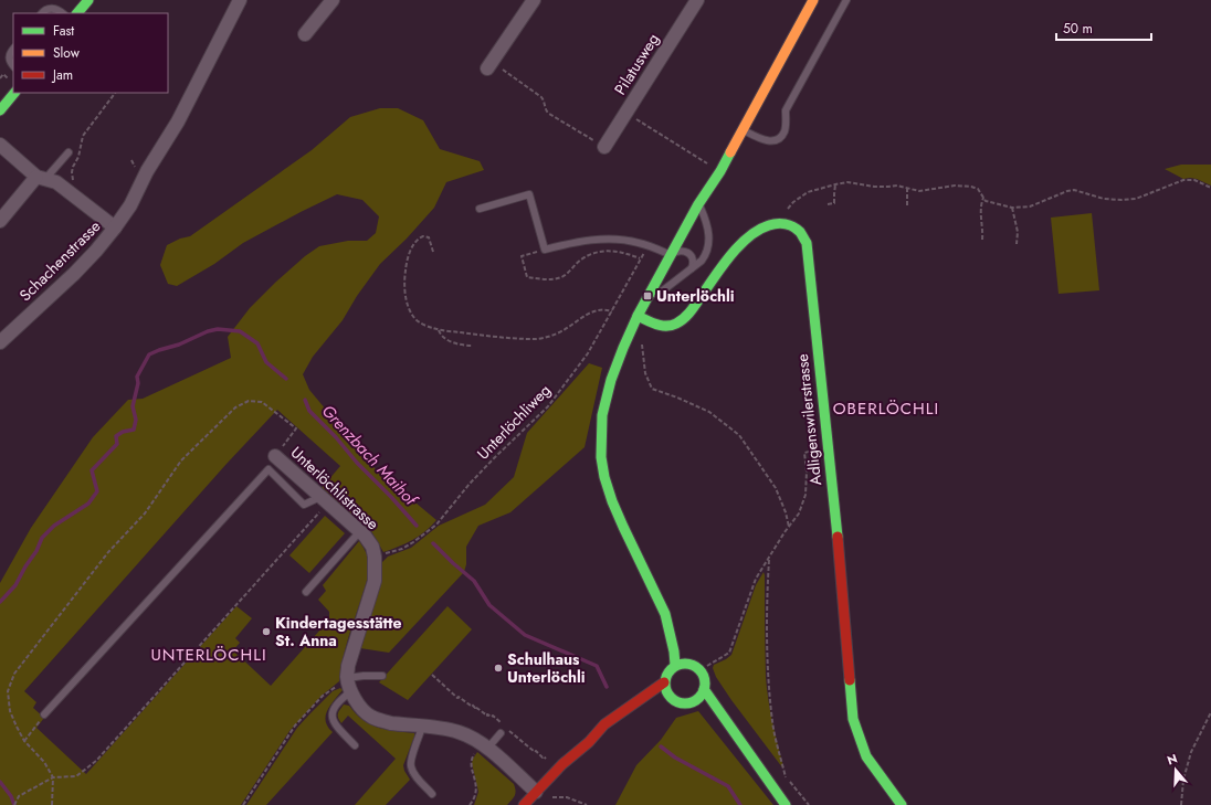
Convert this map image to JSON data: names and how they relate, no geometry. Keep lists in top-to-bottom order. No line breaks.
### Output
{"streets":{"main road":["Adligenswilerstrasse"],"street":["Pilatusweg","Schachenstrasse","Unterlöchlistrasse"],"path":["Unterlöchliweg"]},"crossings":[["Unterlöchliweg","Unterlöchlistrasse"]],"districts":["OBERLÖCHLI","UNTERLÖCHLI"],"water":["Grenzbach Maihof"],"places":{"transit":["Unterlöchli"],"other":["Kindertagesstätte St. Anna","Schulhaus Unterlöchli"]},"legend":["Fast","Slow","Jam"],"scale_bar":"50 m","north":"top"}
